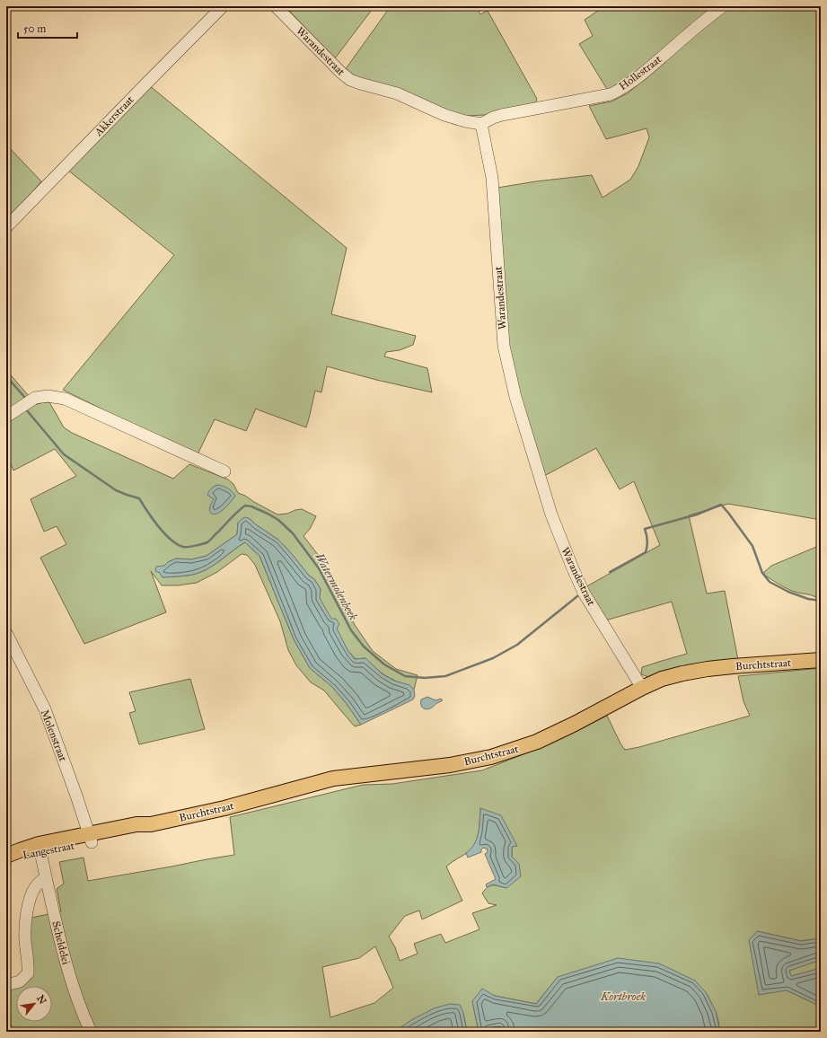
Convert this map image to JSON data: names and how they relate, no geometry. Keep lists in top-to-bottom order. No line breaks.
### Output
{"streets":{"main road":["Burchtstraat","Langestraat"],"street":["Warandestraat","Hollestraat","Akkerstraat","Molenstraat","Scheldelei"]},"crossings":[["Warandestraat","Hollestraat"],["Warandestraat","Burchtstraat"],["Burchtstraat","Molenstraat"],["Burchtstraat","Langestraat"],["Molenstraat","Langestraat"],["Langestraat","Scheldelei"]],"water":["Watermolenbeek","Kortbroek"],"scale_bar":"50 m","north":"top right"}
